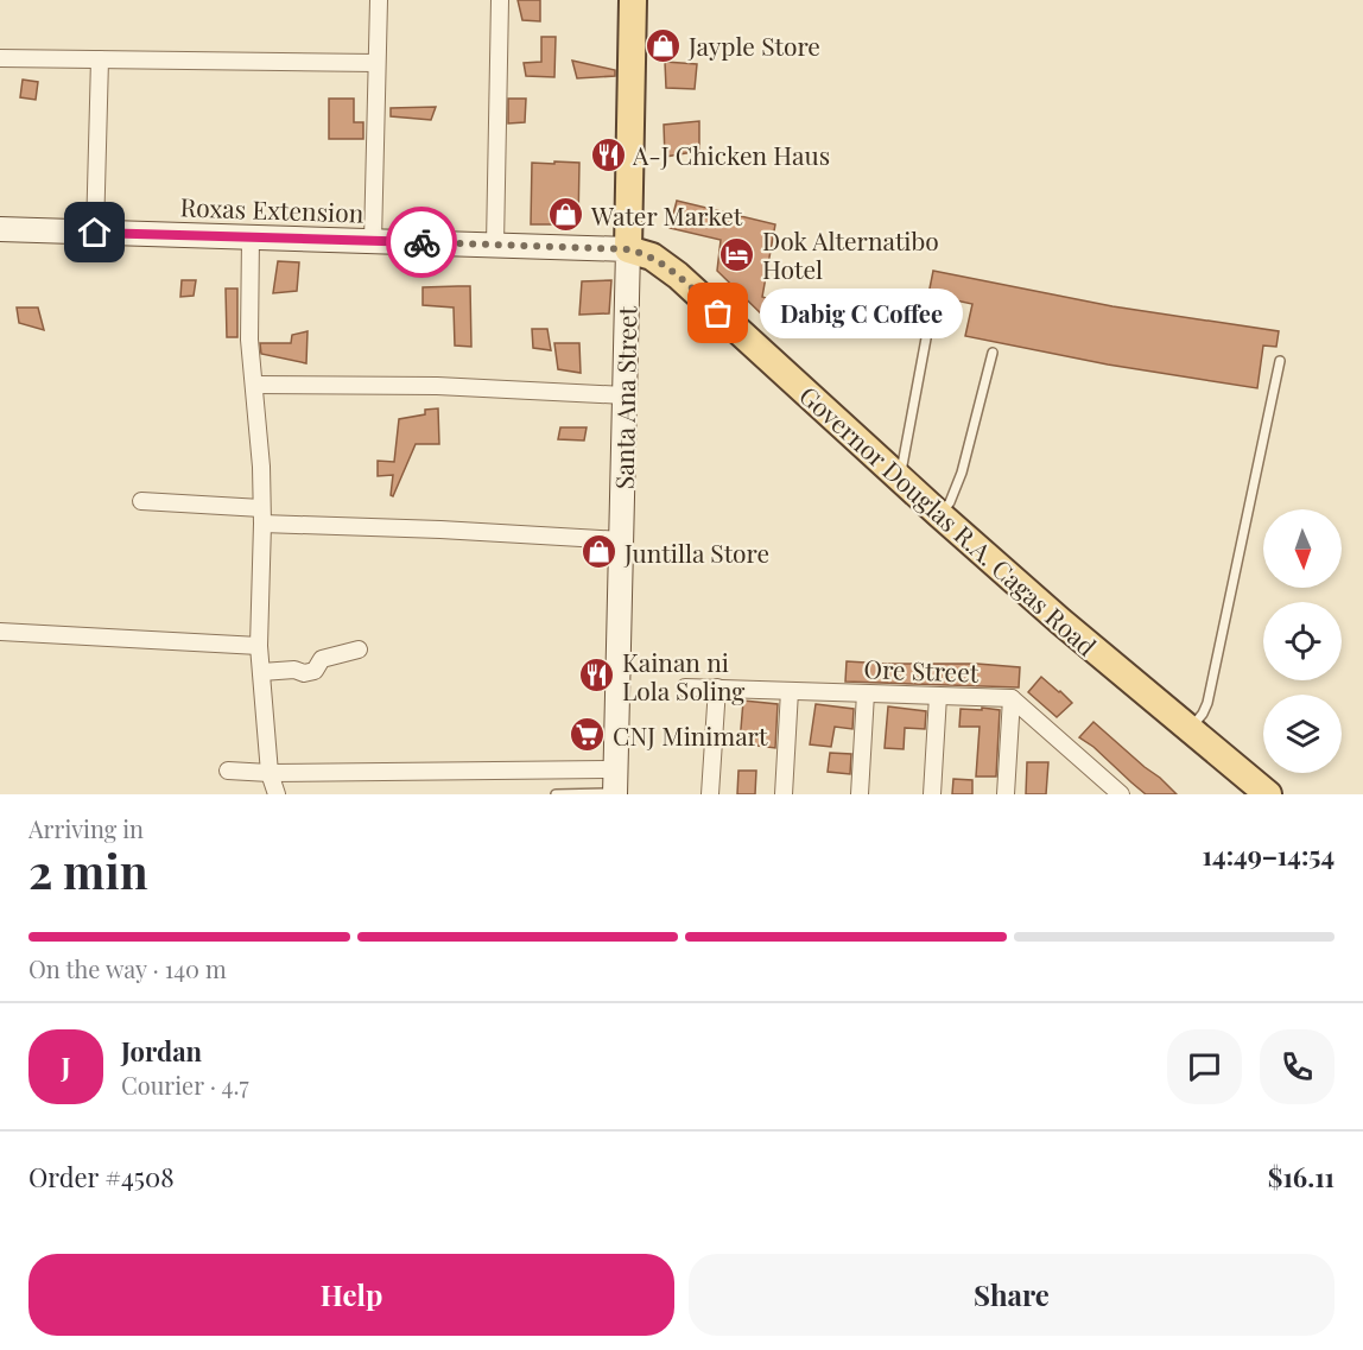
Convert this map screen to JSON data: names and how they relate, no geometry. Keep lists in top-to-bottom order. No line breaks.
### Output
{"streets":{"main road":["Roxas Extension","Santa Ana Street","Governor Douglas R.A. Cagas Road"],"street":["Ore Street"]},"crossings":[["Roxas Extension","Santa Ana Street"],["Roxas Extension","Governor Douglas R.A. Cagas Road"],["Santa Ana Street","Governor Douglas R.A. Cagas Road"]],"places":{"shop":["Jayple Store","Water Market","Juntilla Store"],"restaurant":["A-J Chicken Haus","Kainan ni Lola Soling"],"hotel":["Dok Alternatibo Hotel"],"other":["Dabig C Coffee"],"supermarket":["CNJ Minimart"]},"north":"bottom","page":{"bubble":"Dabig C Coffee","heading":["2 min","Arriving in","14:49–14:54"],"panel":["Jordan","Courier · 4.7","Order #4508","$16.11"],"bar":"On the way · 140 m","round":"J","buttons":["Help","Share"]}}
